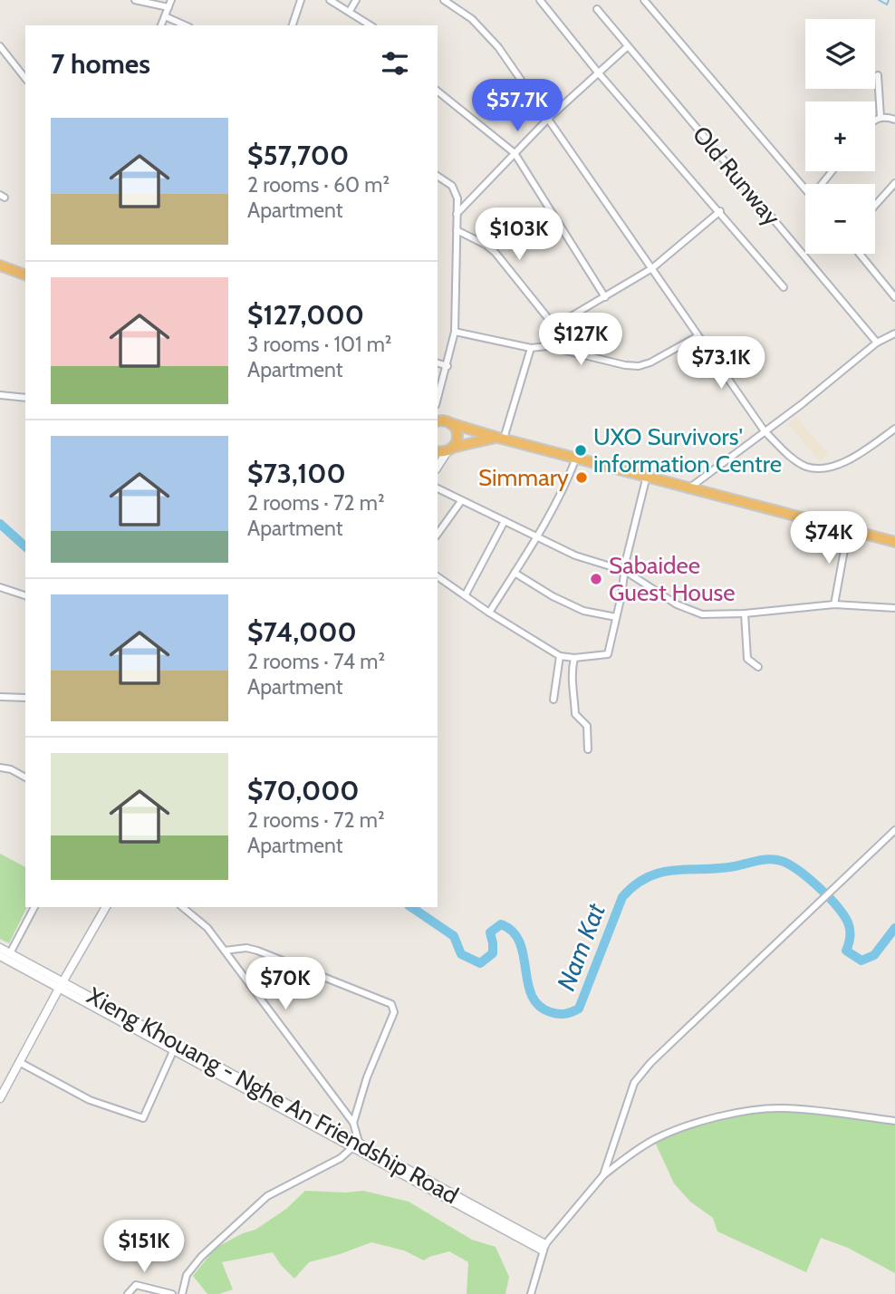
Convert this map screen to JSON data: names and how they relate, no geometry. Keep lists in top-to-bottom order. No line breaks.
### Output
{"streets":{"street":["Old Runway","Xieng Khouang - Nghe An Friendship Road"]},"water":["Nam Kat"],"places":["UXO Survivors' information Centre","Simmary","Sabaidee Guest House"],"page":{"map_buttons":["+","−"],"heading":"7 homes","price":["$57.7K","$103K","$127K","$73.1K","$74K","$70K","$151K"],"list":[{"name":"$57,700","note":"2 rooms · 60 m² · Apartment"},{"name":"$127,000","note":"3 rooms · 101 m² · Apartment"},{"name":"$73,100","note":"2 rooms · 72 m² · Apartment"},{"name":"$74,000","note":"2 rooms · 74 m² · Apartment"},{"name":"$70,000","note":"2 rooms · 72 m² · Apartment"}]}}
